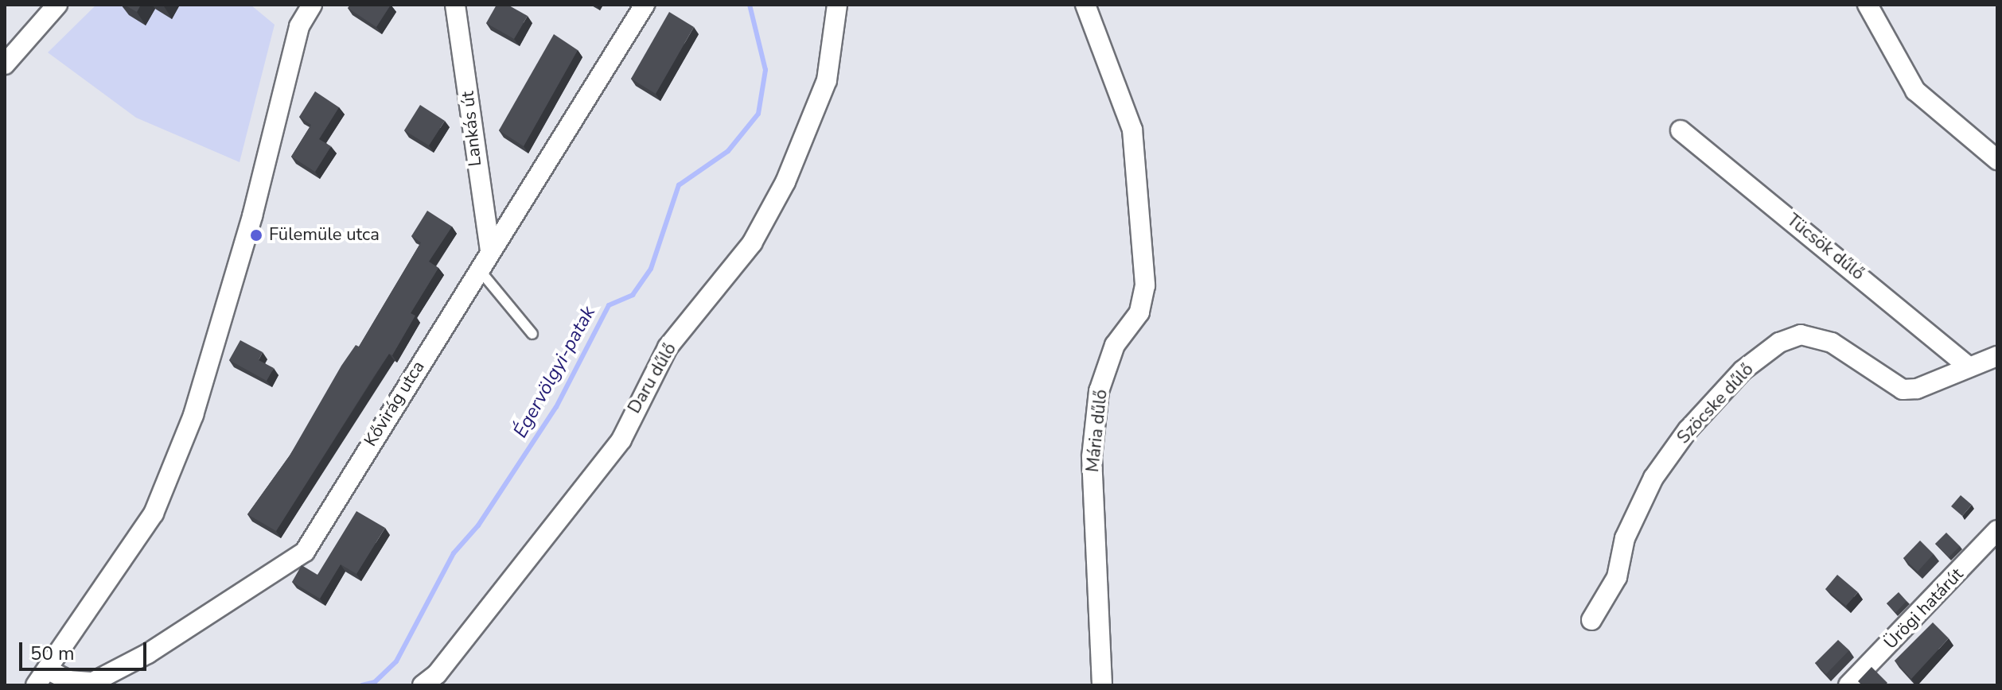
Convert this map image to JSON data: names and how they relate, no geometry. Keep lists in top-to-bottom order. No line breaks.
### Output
{"streets":{"street":["Lankás út","Tücsök dűlő","Daru dűlő","Kővirág utca","Szöcske dűlő","Mária dűlő","Ürögi határút"]},"crossings":[["Lankás út","Kővirág utca"],["Tücsök dűlő","Szöcske dűlő"]],"water":["Égervölgyi-patak"],"places":["Fülemüle utca"],"scale_bar":"50 m"}
